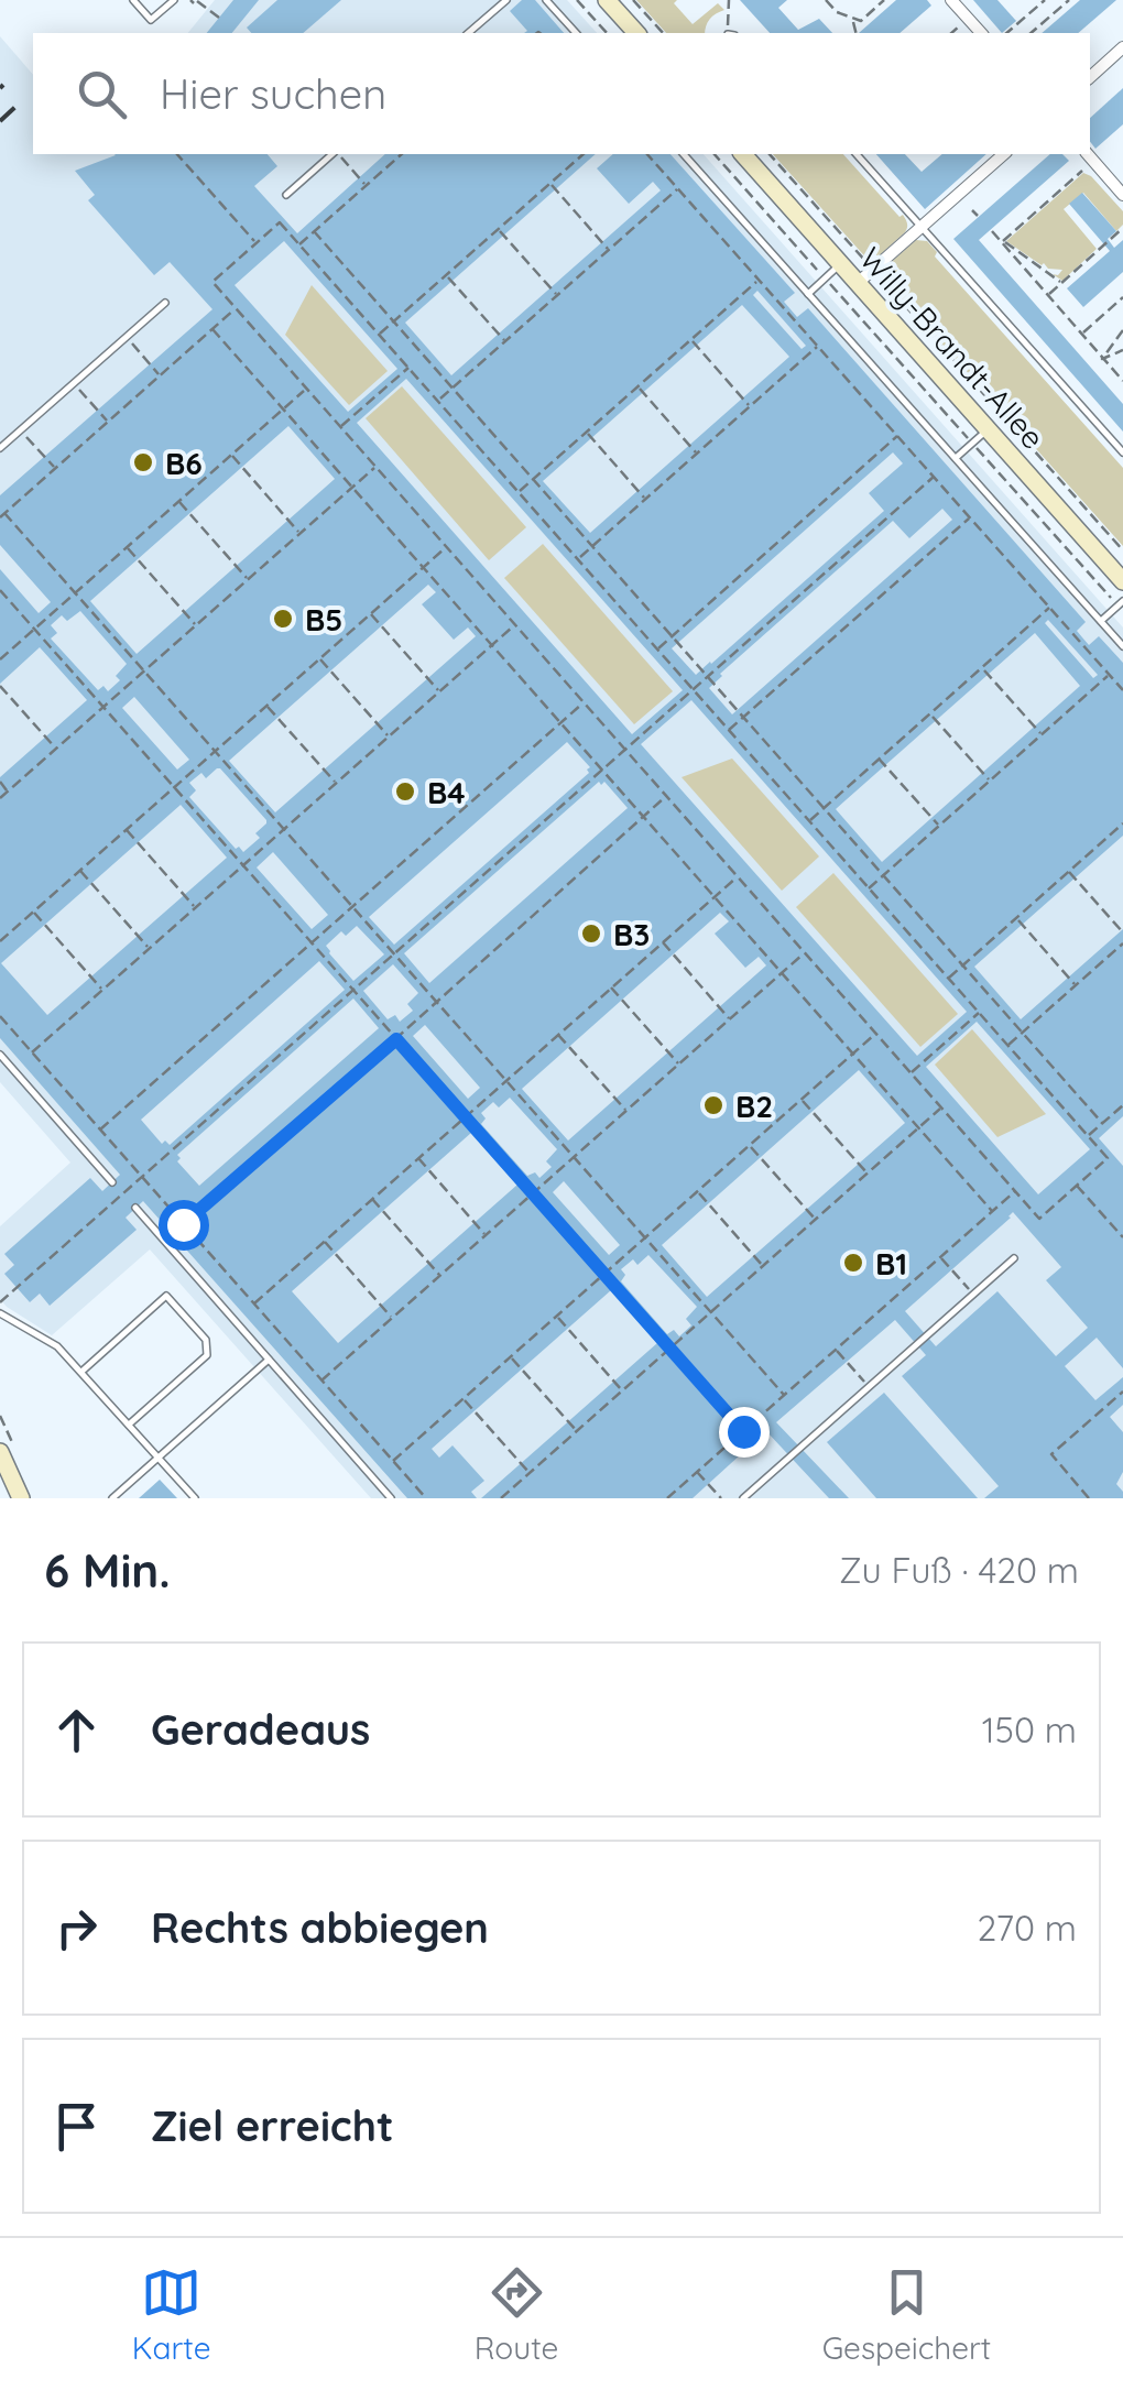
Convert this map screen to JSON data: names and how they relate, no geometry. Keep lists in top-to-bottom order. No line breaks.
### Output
{"streets":{"main road":["Willy-Brandt-Allee"]},"places":["B6","B5","B4","B3","B2","B1"],"page":{"search":"Hier suchen","heading":["6 Min.","Zu Fuß · 420 m"],"list":[["Geradeaus","150 m"],["Rechts abbiegen","270 m"],"Ziel erreicht"],"nav":["Karte","Route","Gespeichert"]}}
